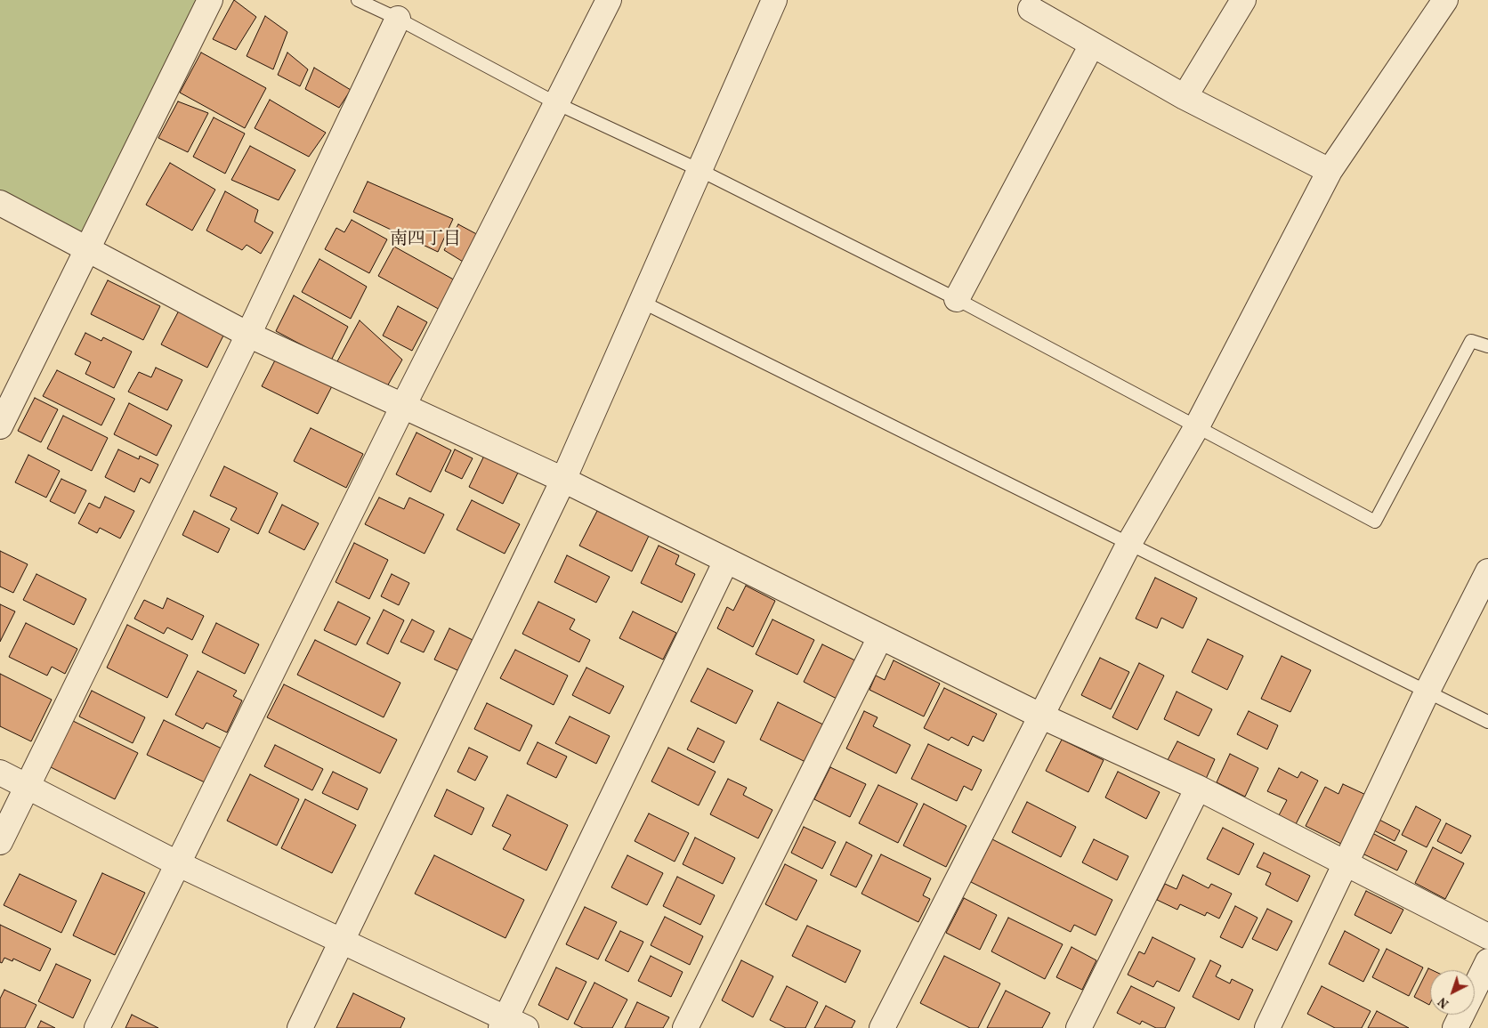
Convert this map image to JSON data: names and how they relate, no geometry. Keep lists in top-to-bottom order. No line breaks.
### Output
{"districts":["南四丁目"],"north":"bottom left"}
